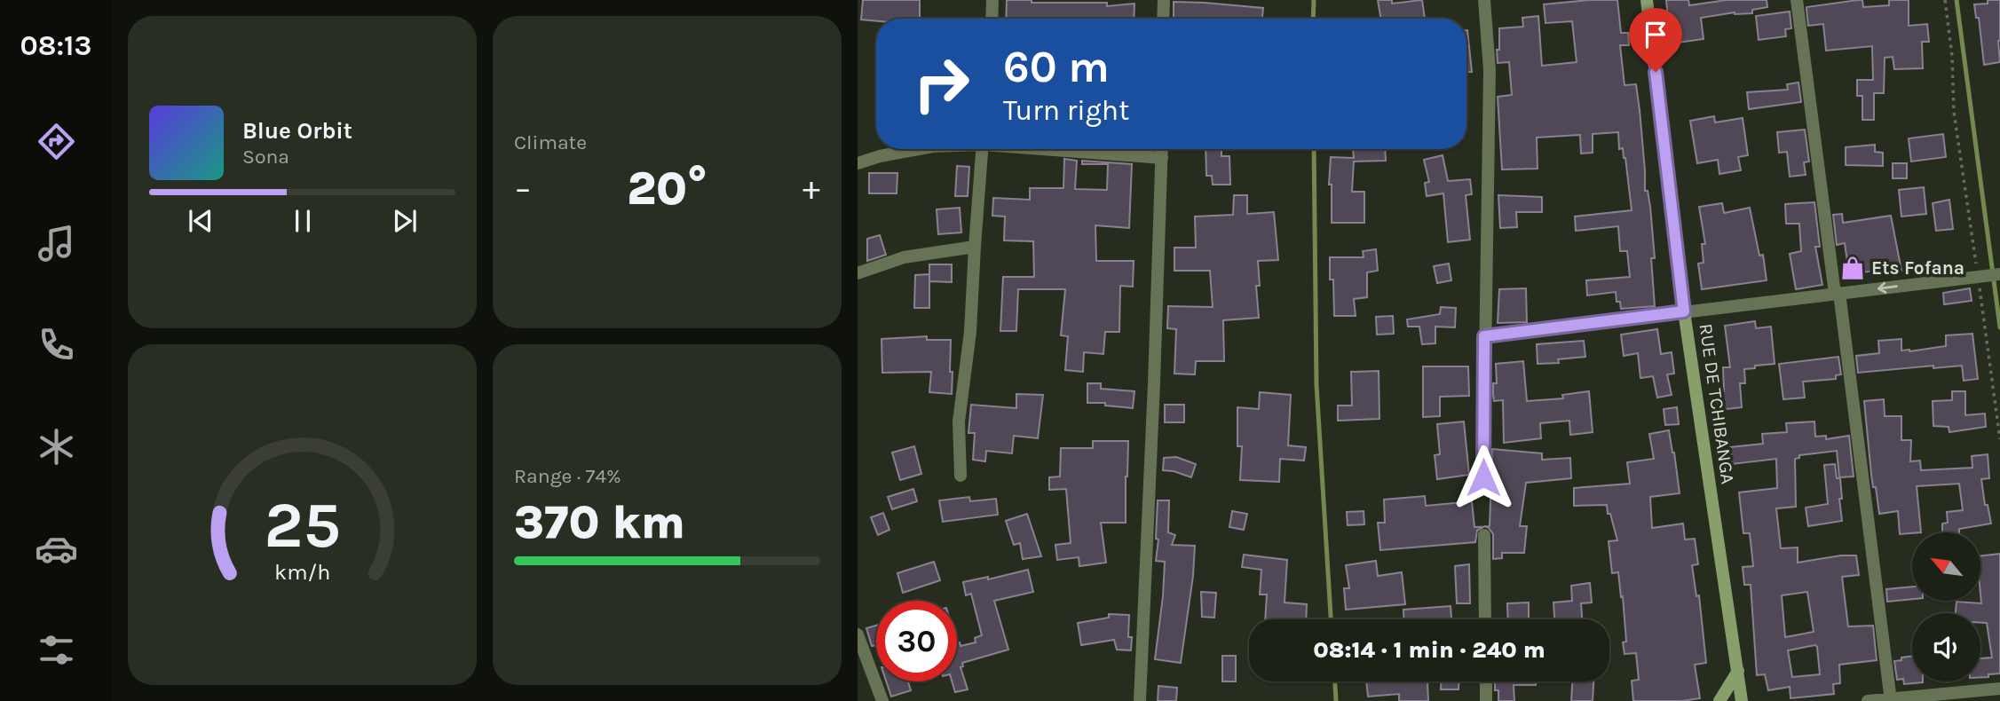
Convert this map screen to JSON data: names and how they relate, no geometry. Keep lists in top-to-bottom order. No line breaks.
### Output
{"streets":{"street":["RUE DE TCHIBANGA"]},"places":{"shop":["Ets Fofana"]},"north":"top left","page":{"tabs":"08:13","tile":["Climate",["Range · 74%","370 km"]],"turn":["60 m","Turn right"],"song":["Blue Orbit","Sona"],"heat":["−","20°","+"],"limit":"30","trip":"08:14 · 1 min · 240 m","gauge":["25","km/h"]}}
